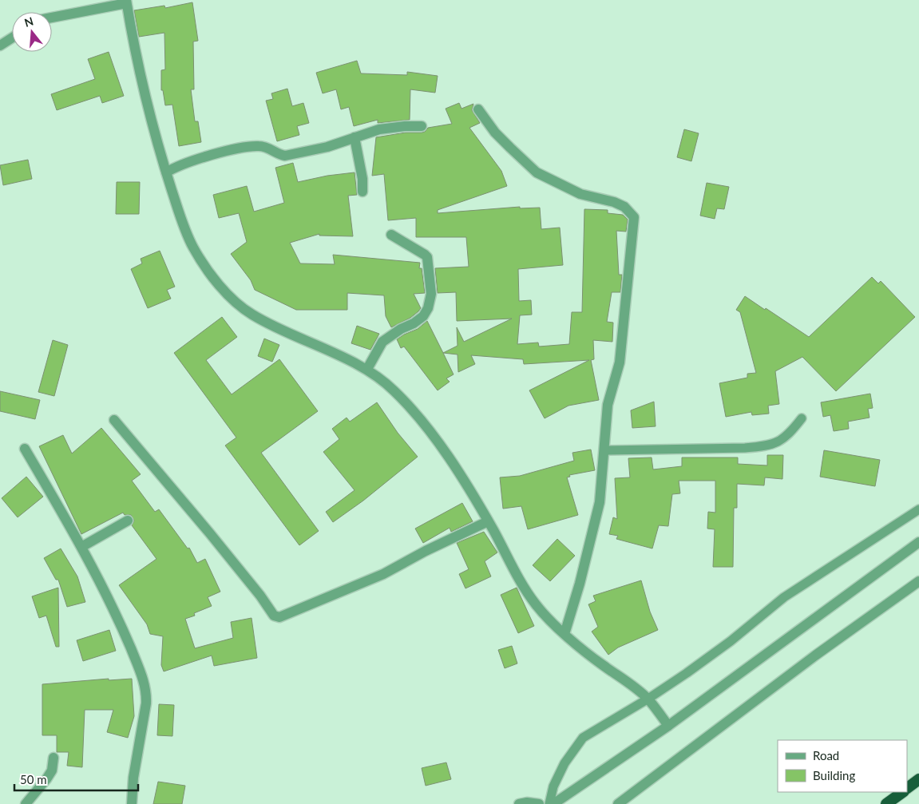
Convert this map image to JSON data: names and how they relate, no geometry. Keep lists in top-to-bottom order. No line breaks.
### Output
{"legend":["Road","Building"],"scale_bar":"50 m","north":"top"}
